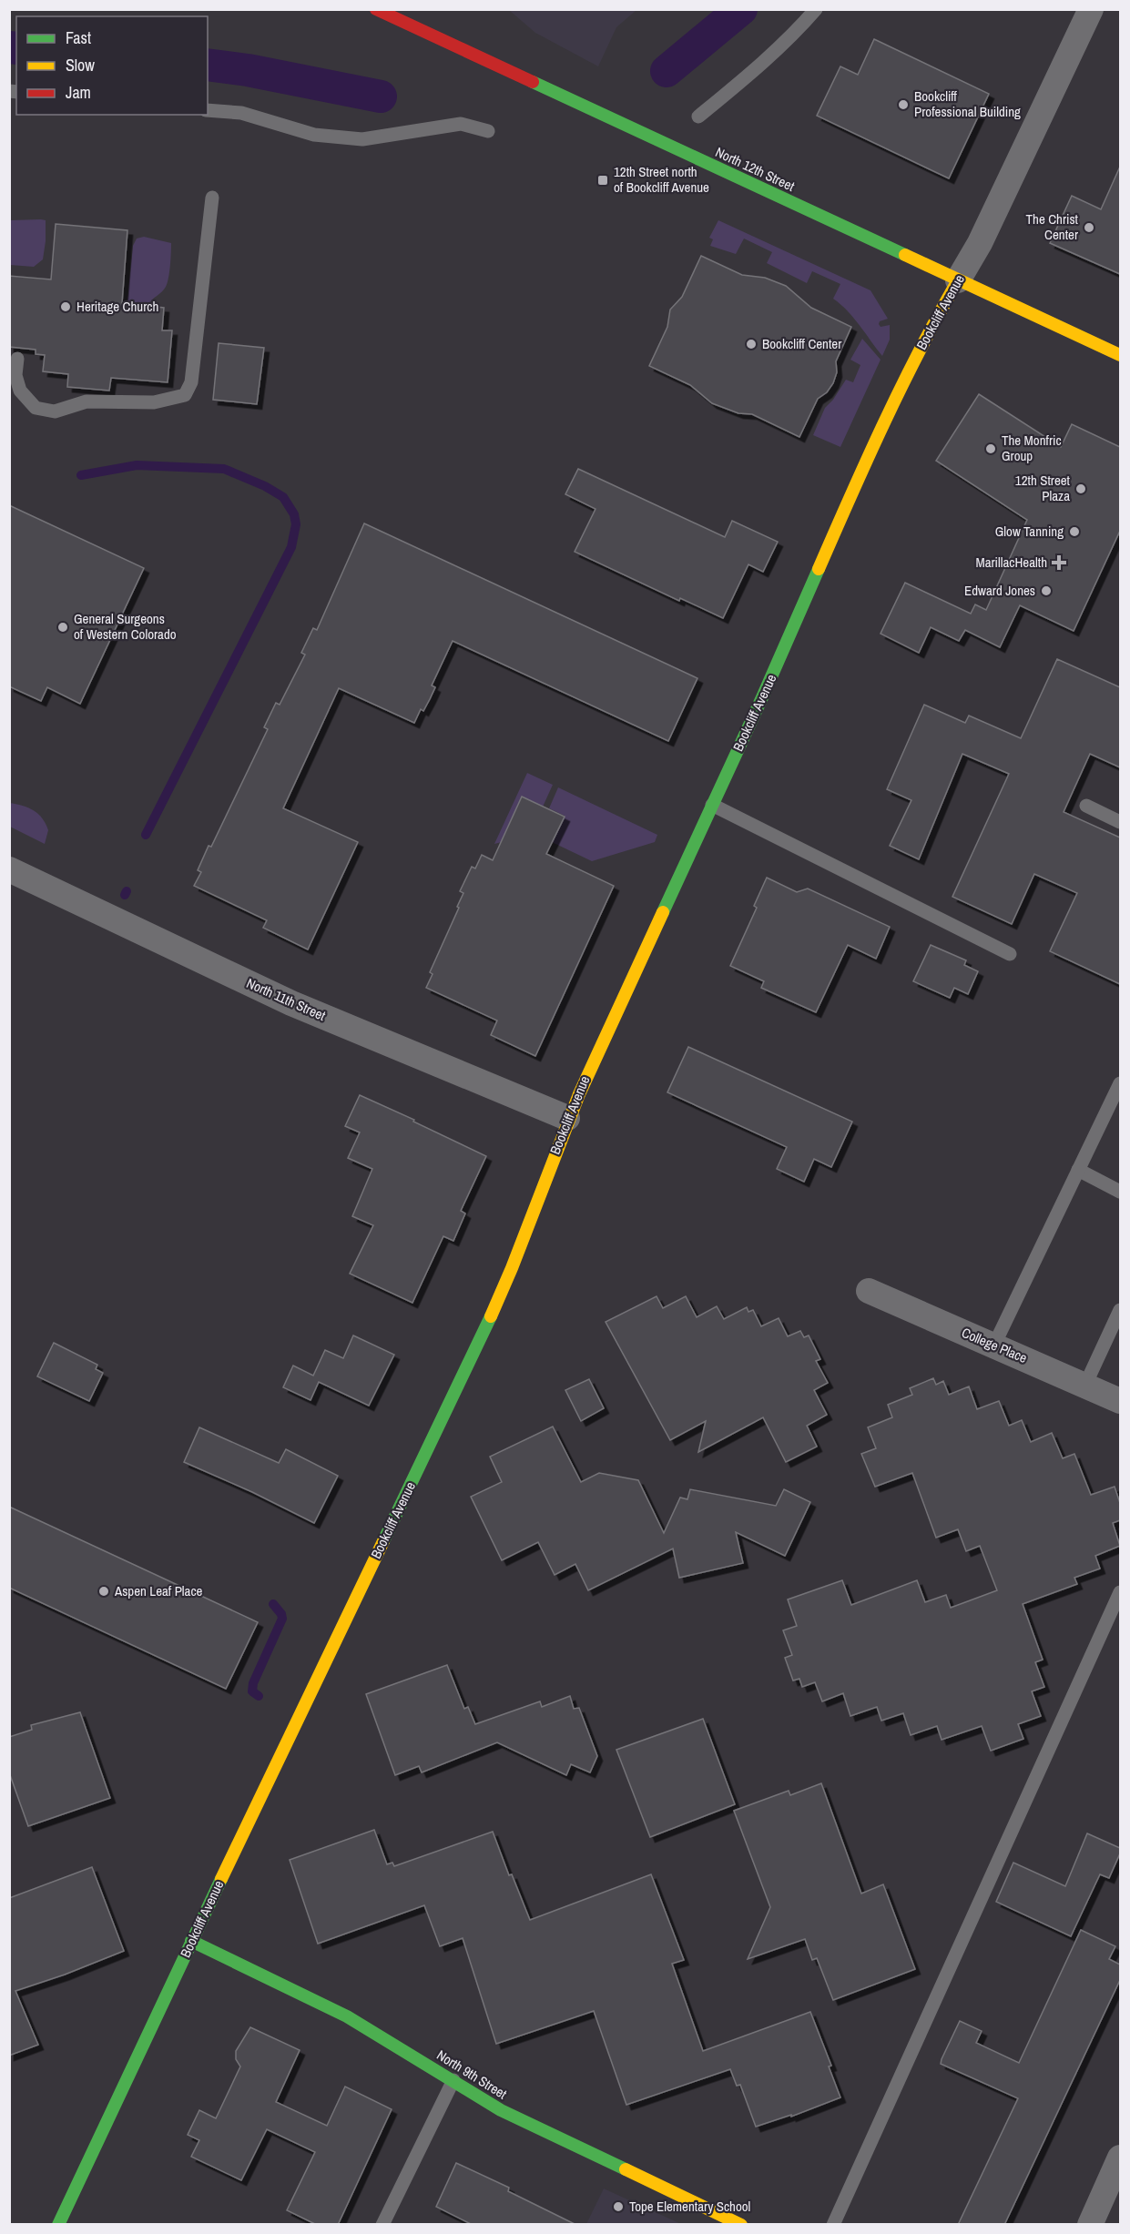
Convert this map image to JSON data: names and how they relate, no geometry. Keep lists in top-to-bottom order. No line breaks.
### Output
{"streets":{"street":["North 12th Street","Bookcliff Avenue","North 11th Street","College Place","North 9th Street"]},"crossings":[["North 12th Street","Bookcliff Avenue"],["Bookcliff Avenue","North 11th Street"],["Bookcliff Avenue","North 9th Street"]],"places":{"other":["Bookcliff Professional Building","The Christ Center","Heritage Church","Bookcliff Center","The Monfric Group","12th Street Plaza","Glow Tanning","Edward Jones","General Surgeons of Western Colorado","Aspen Leaf Place","Tope Elementary School"],"transit":["12th Street north of Bookcliff Avenue"],"health":["MarillacHealth"]},"legend":["Fast","Slow","Jam"]}
